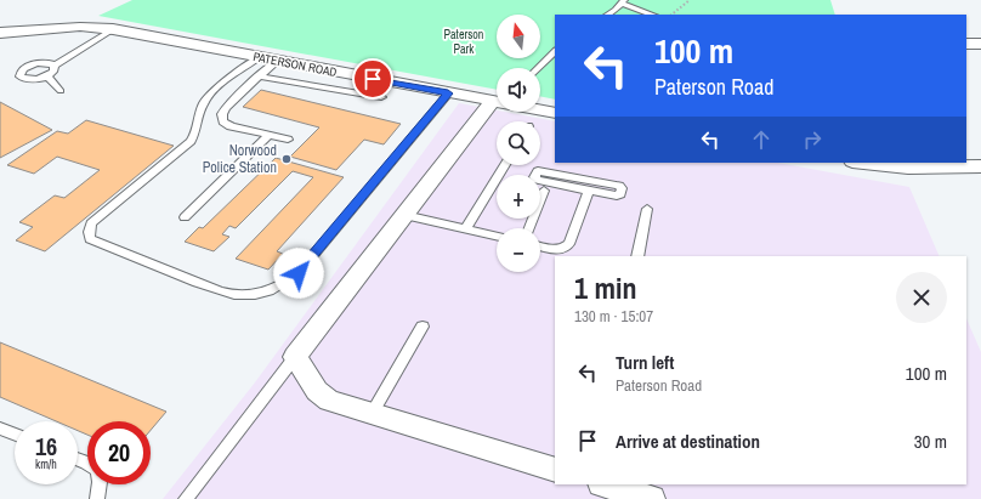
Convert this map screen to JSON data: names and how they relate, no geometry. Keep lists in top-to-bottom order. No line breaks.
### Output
{"streets":{"street":["PATERSON ROAD"]},"parks":["Paterson Park"],"places":["Norwood Police Station"],"north":"top","page":{"map_buttons":["+","−"],"turn":["100 m","Paterson Road"],"heading":["1 min","130 m · 15:07"],"list":[{"name":"Turn left","note":"Paterson Road","value":"100 m"},{"name":"Arrive at destination","value":"30 m"}],"speed":"16 km/h","limit":"20"}}
